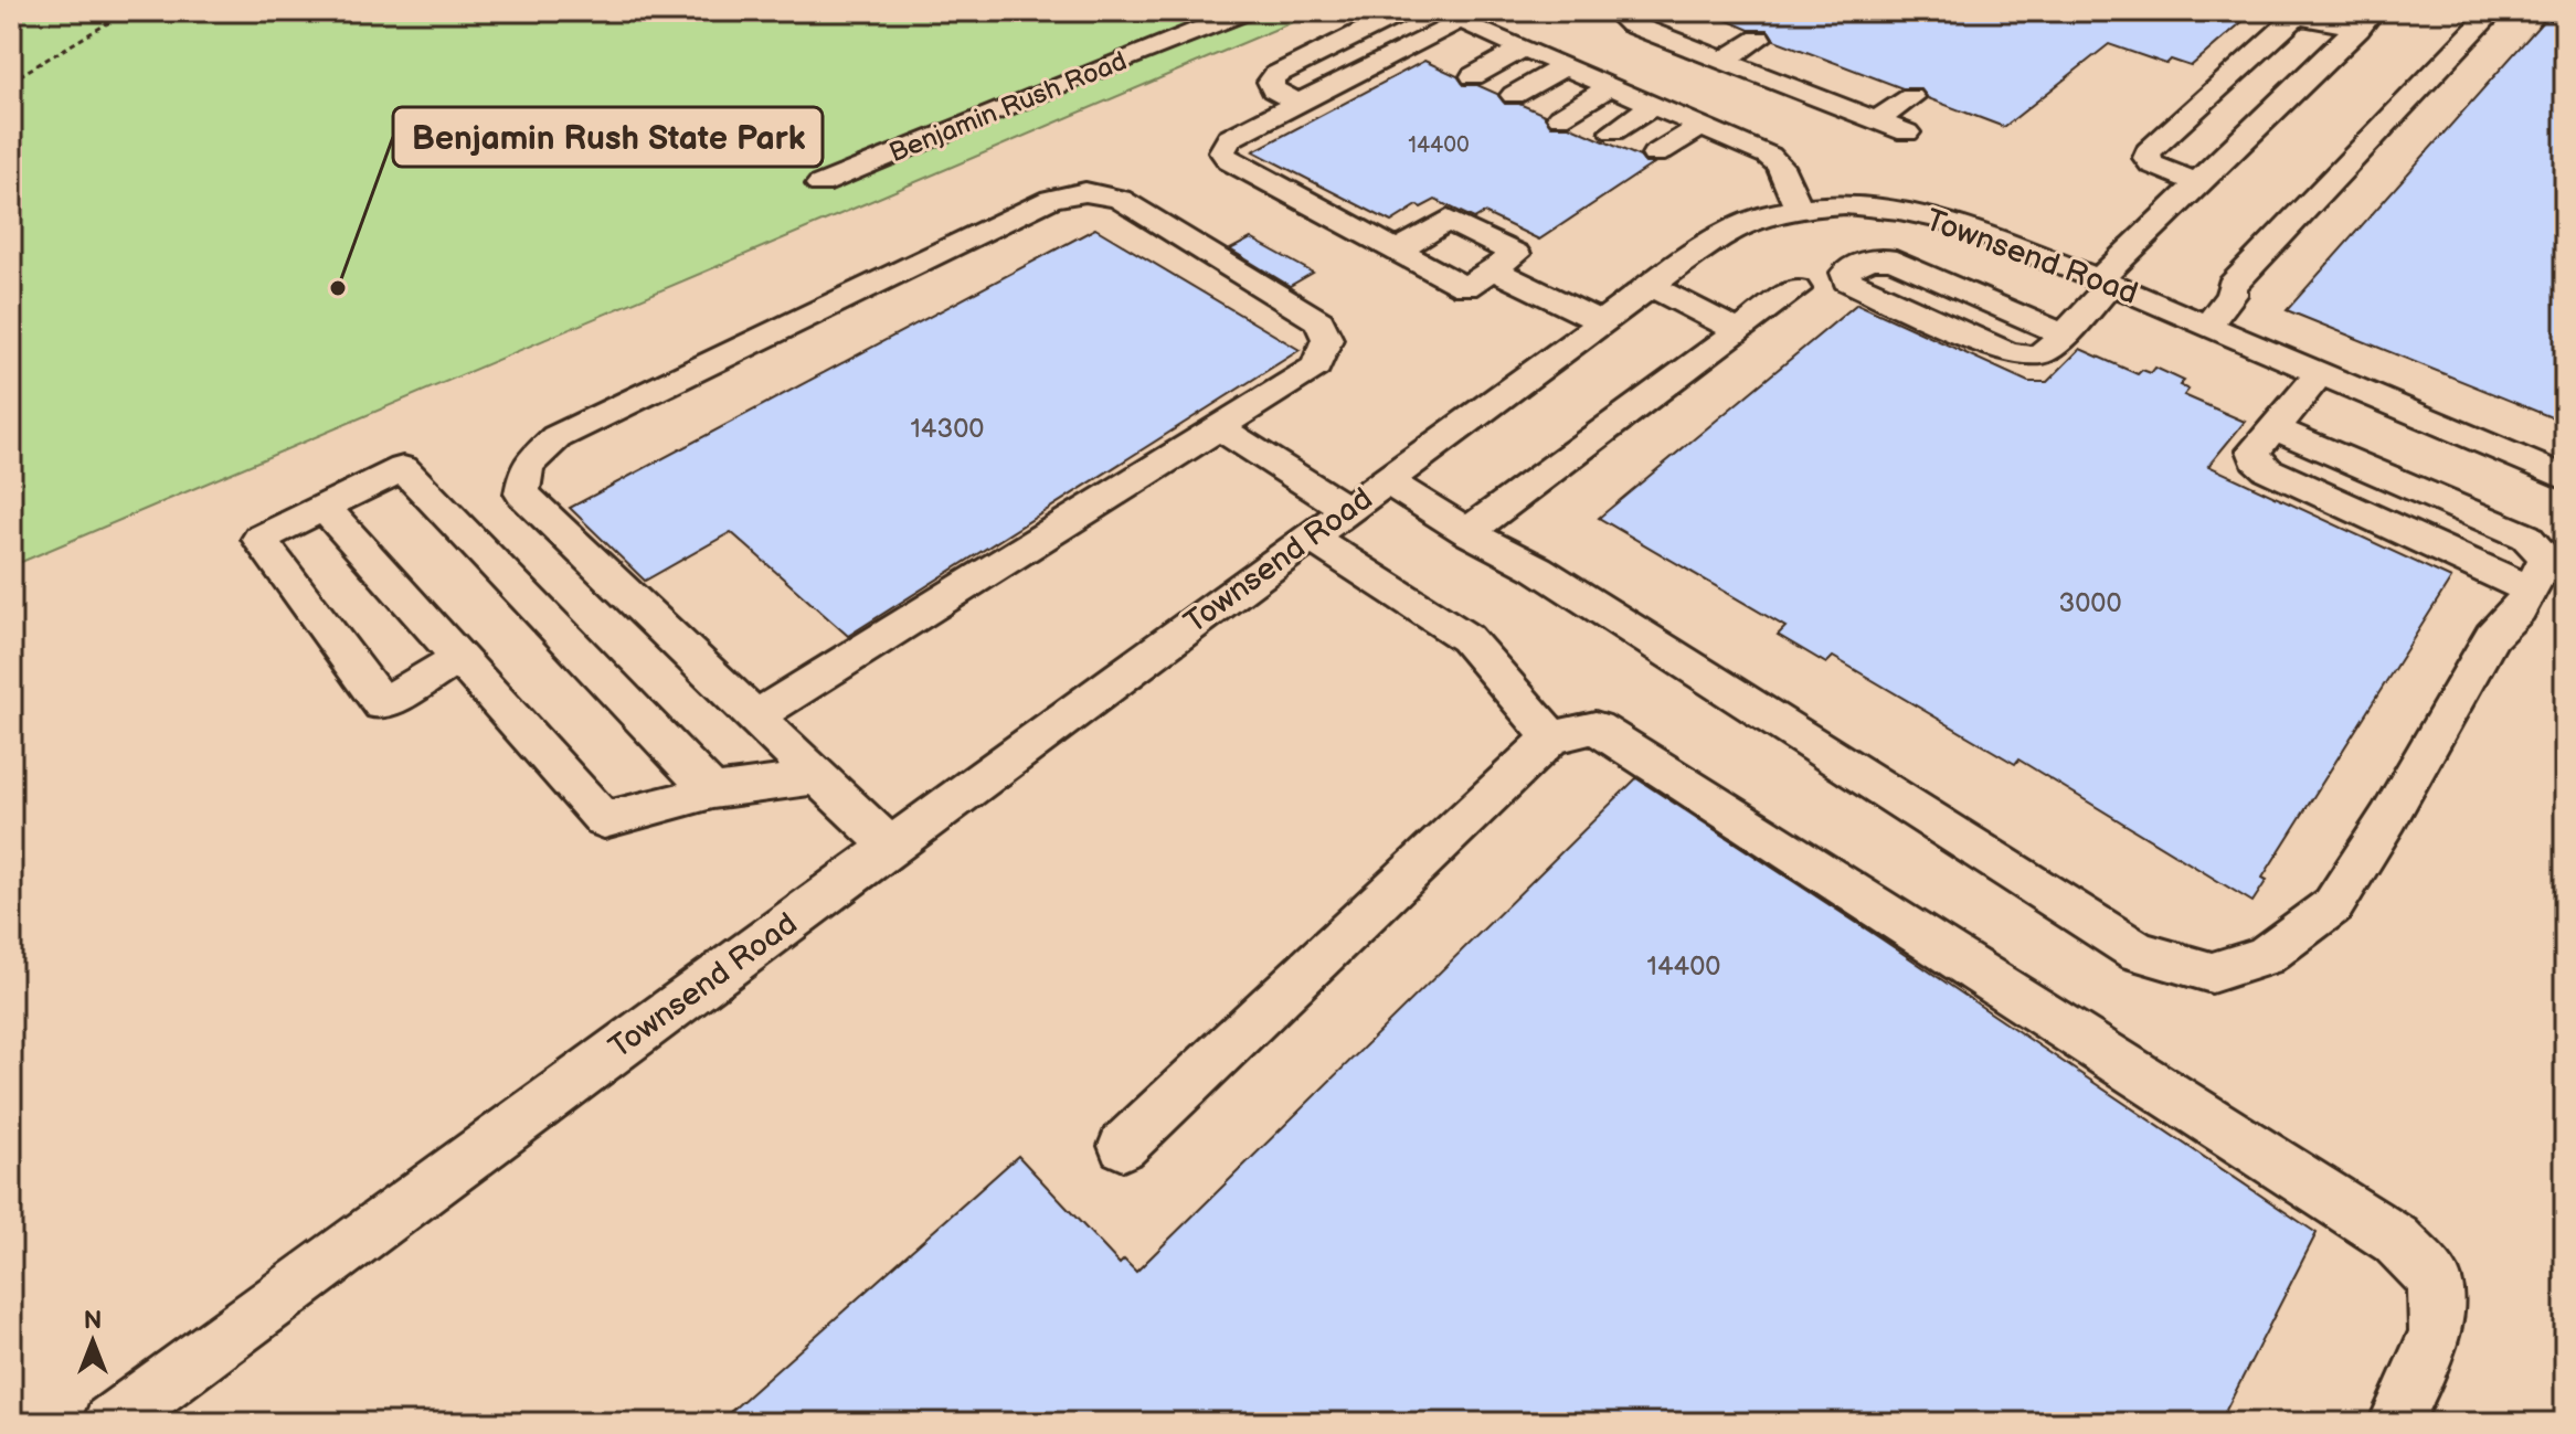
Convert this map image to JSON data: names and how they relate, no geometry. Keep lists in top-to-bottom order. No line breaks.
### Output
{"streets":{"street":["Benjamin Rush Road","Townsend Road"]},"places":["Benjamin Rush State Park"],"house_numbers":["14400","14300","3000","14400"],"north":"top"}
